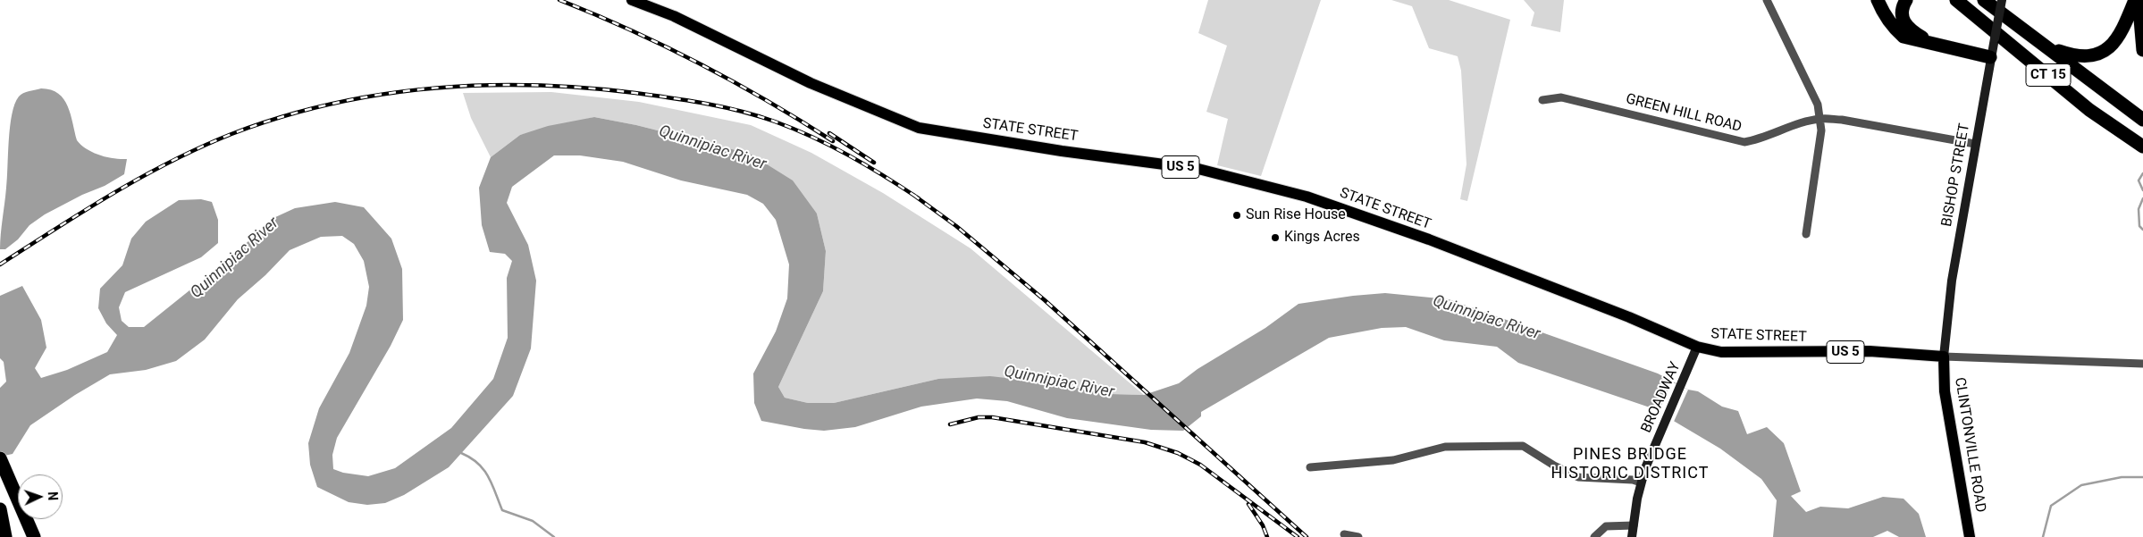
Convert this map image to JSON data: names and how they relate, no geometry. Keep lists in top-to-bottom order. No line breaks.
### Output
{"streets":{"highway":["CT 15"],"main road":["STATE STREET","US 5","BISHOP STREET","BROADWAY","CLINTONVILLE ROAD"],"street":["GREEN HILL ROAD"]},"crossings":[["GREEN HILL ROAD","BISHOP STREET"],["STATE STREET","BISHOP STREET"],["STATE STREET","BROADWAY"],["STATE STREET","CLINTONVILLE ROAD"],["BISHOP STREET","CLINTONVILLE ROAD"]],"districts":["PINES BRIDGE HISTORIC DISTRICT"],"water":["Quinnipiac River"],"places":["Sun Rise House","Kings Acres"],"north":"right"}
